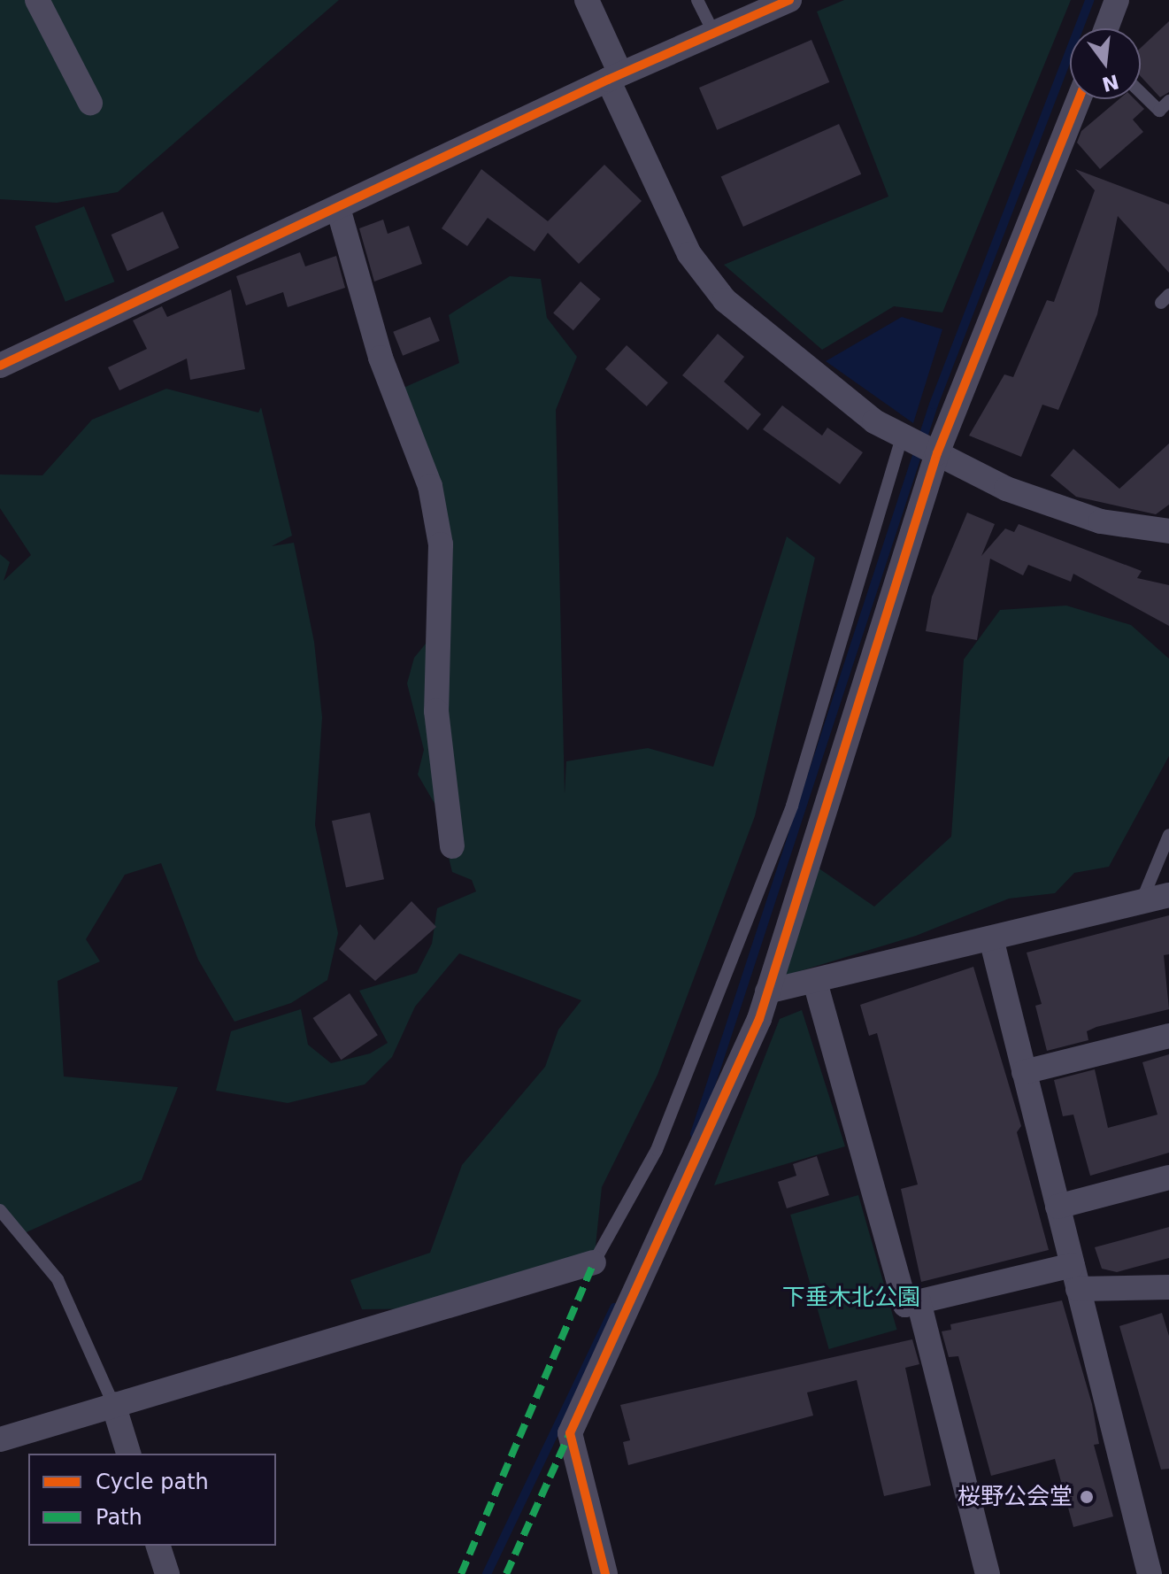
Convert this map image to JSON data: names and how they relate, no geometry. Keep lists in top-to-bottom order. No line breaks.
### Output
{"parks":["下垂木北公園"],"places":["桜野公会堂"],"legend":["Cycle path","Path"],"north":"bottom"}
